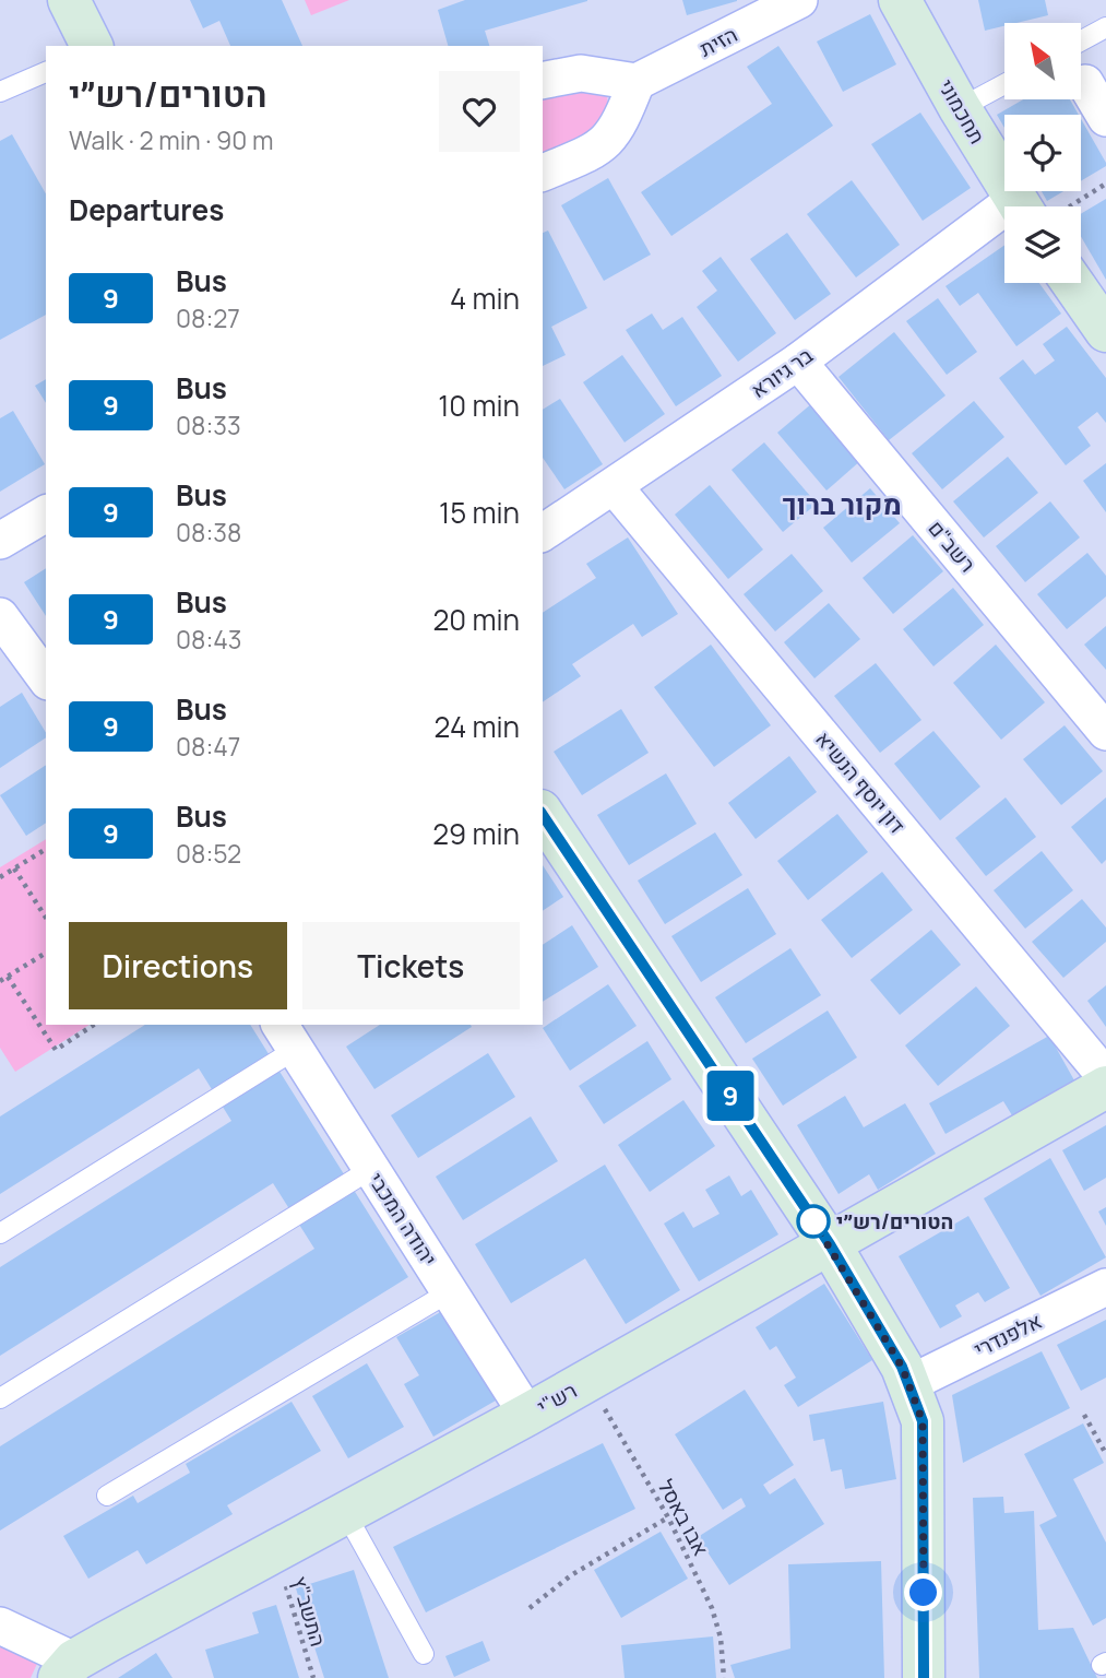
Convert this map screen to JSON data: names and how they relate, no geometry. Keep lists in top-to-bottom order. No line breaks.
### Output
{"streets":{"street":["הזית","תחכמוני","בר גיורא","רשב\"ם","דון יוסף הנשיא","יהודה המכבי","אלפנדרי","רש\"י"],"path":["אבו באסל","התשב\"ץ"]},"crossings":[["בר גיורא","רשב\"ם"],["בר גיורא","דון יוסף הנשיא"],["יהודה המכבי","רש\"י"],["רש\"י","אבו באסל"],["רש\"י","התשב\"ץ"]],"districts":["מקור ברוך"],"places":["הטורים/רש״י"],"lines":["bus line 9"],"north":"top left","page":{"on_map":"9","heading":[["הטורים/רש״י","Walk · 2 min · 90 m"],"Departures"],"list":[{"mark":"9","name":"Bus","note":"08:27","value":"4 min"},{"mark":"9","name":"Bus","note":"08:33","value":"10 min"},{"mark":"9","name":"Bus","note":"08:38","value":"15 min"},{"mark":"9","name":"Bus","note":"08:43","value":"20 min"},{"mark":"9","name":"Bus","note":"08:47","value":"24 min"},{"mark":"9","name":"Bus","note":"08:52","value":"29 min"}],"buttons":["Directions","Tickets"]}}
